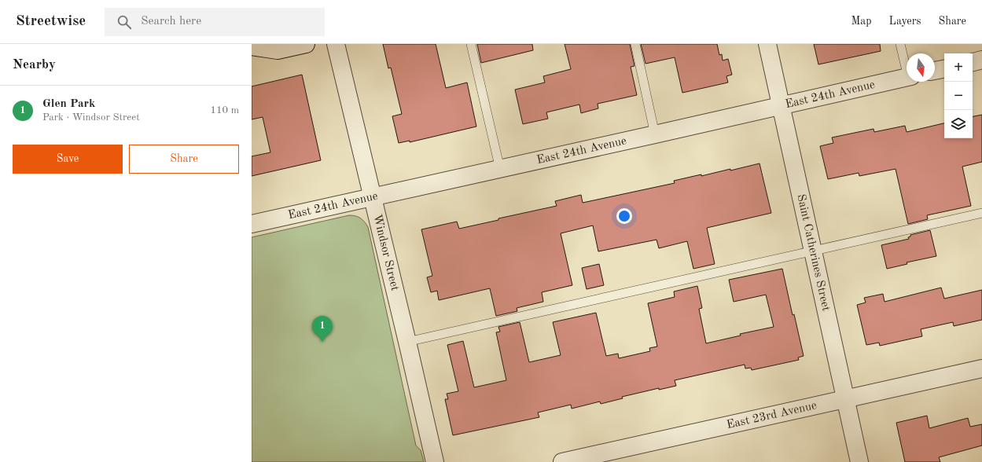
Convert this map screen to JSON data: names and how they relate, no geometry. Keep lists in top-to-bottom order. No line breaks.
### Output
{"streets":{"street":["East 24th Avenue","Windsor Street","Saint Catherines Street","East 23rd Avenue"]},"crossings":[["East 24th Avenue","Windsor Street"],["East 24th Avenue","Saint Catherines Street"],["Saint Catherines Street","East 23rd Avenue"]],"north":"bottom","page":{"header":"Streetwise","search":"Search here","nav":["Map","Layers","Share"],"heading":"Nearby","map_buttons":["+","−"],"list":[{"mark":"1","name":"Glen Park","note":"Park · Windsor Street","value":"110 m"}],"buttons":["Save","Share"],"pins":"1"}}
